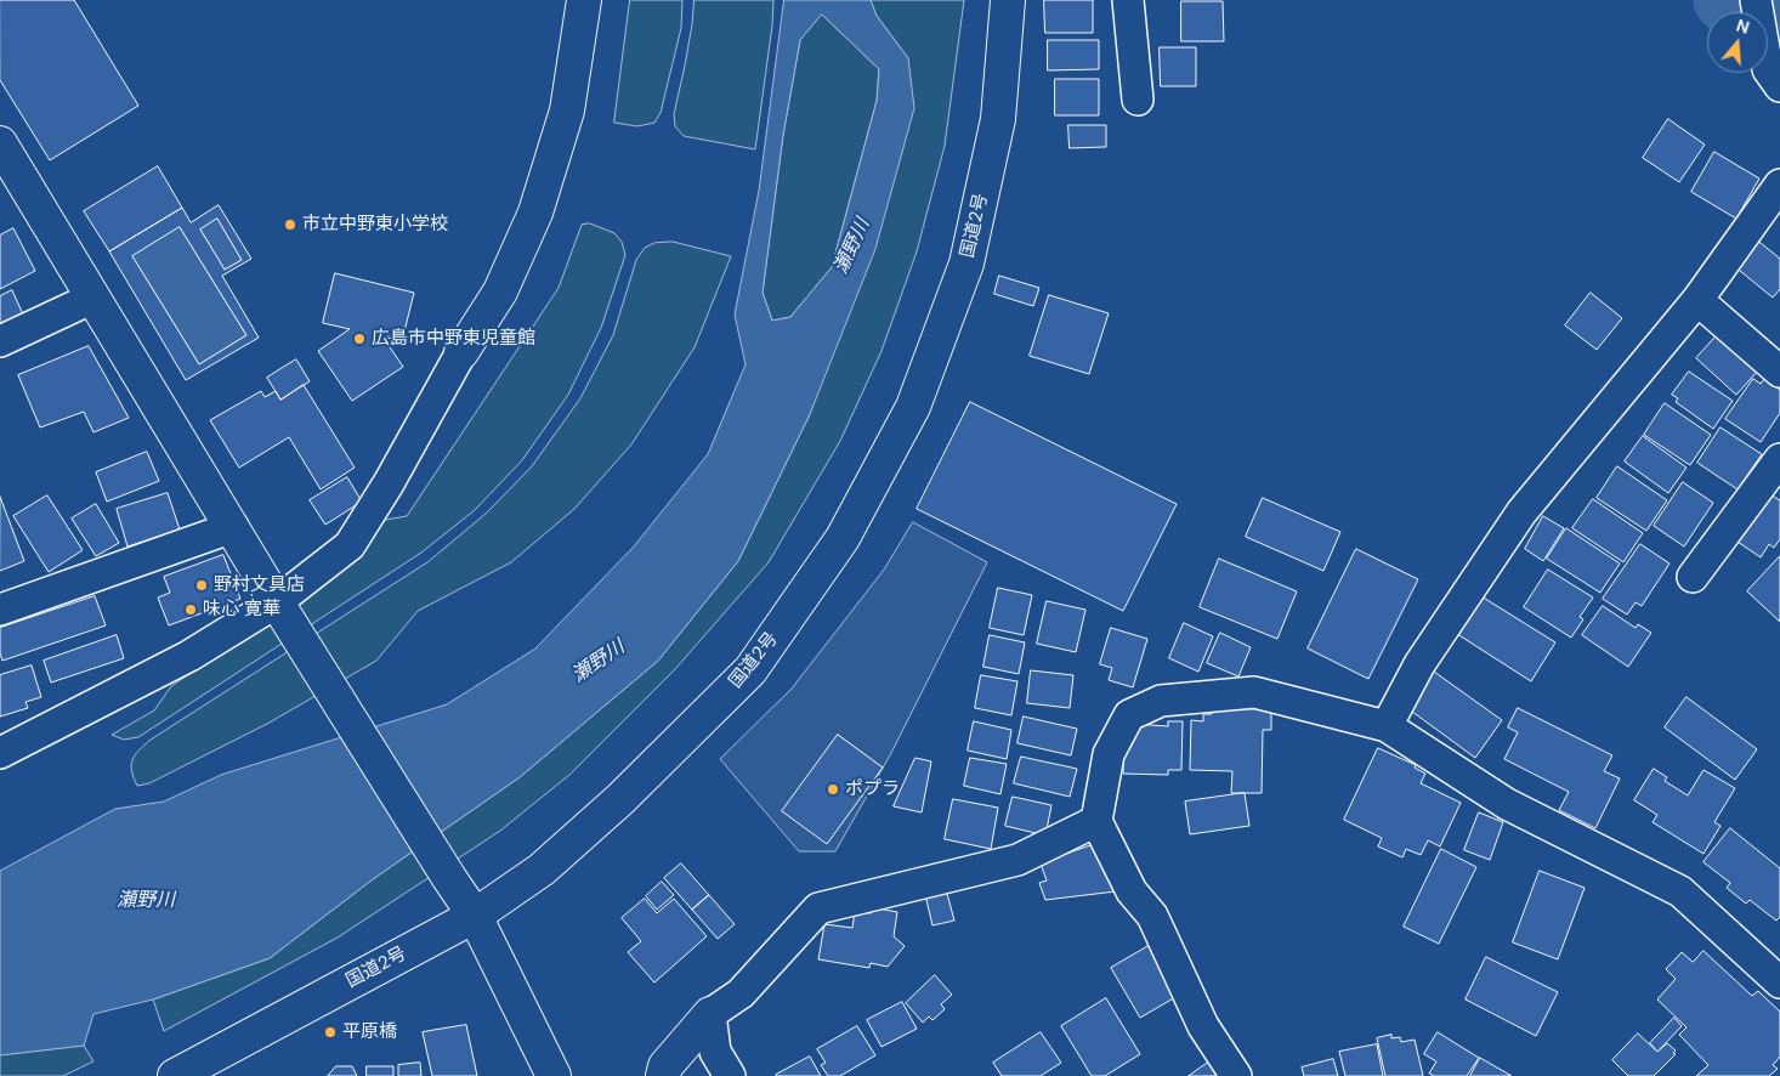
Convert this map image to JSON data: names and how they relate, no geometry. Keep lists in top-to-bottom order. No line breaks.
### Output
{"streets":{"main road":["国道2号"]},"water":["瀬野川"],"places":["市立中野東小学校","広島市中野東児童館","野村文具店","味心 寛華","ポプラ","平原橋"],"north":"top"}
